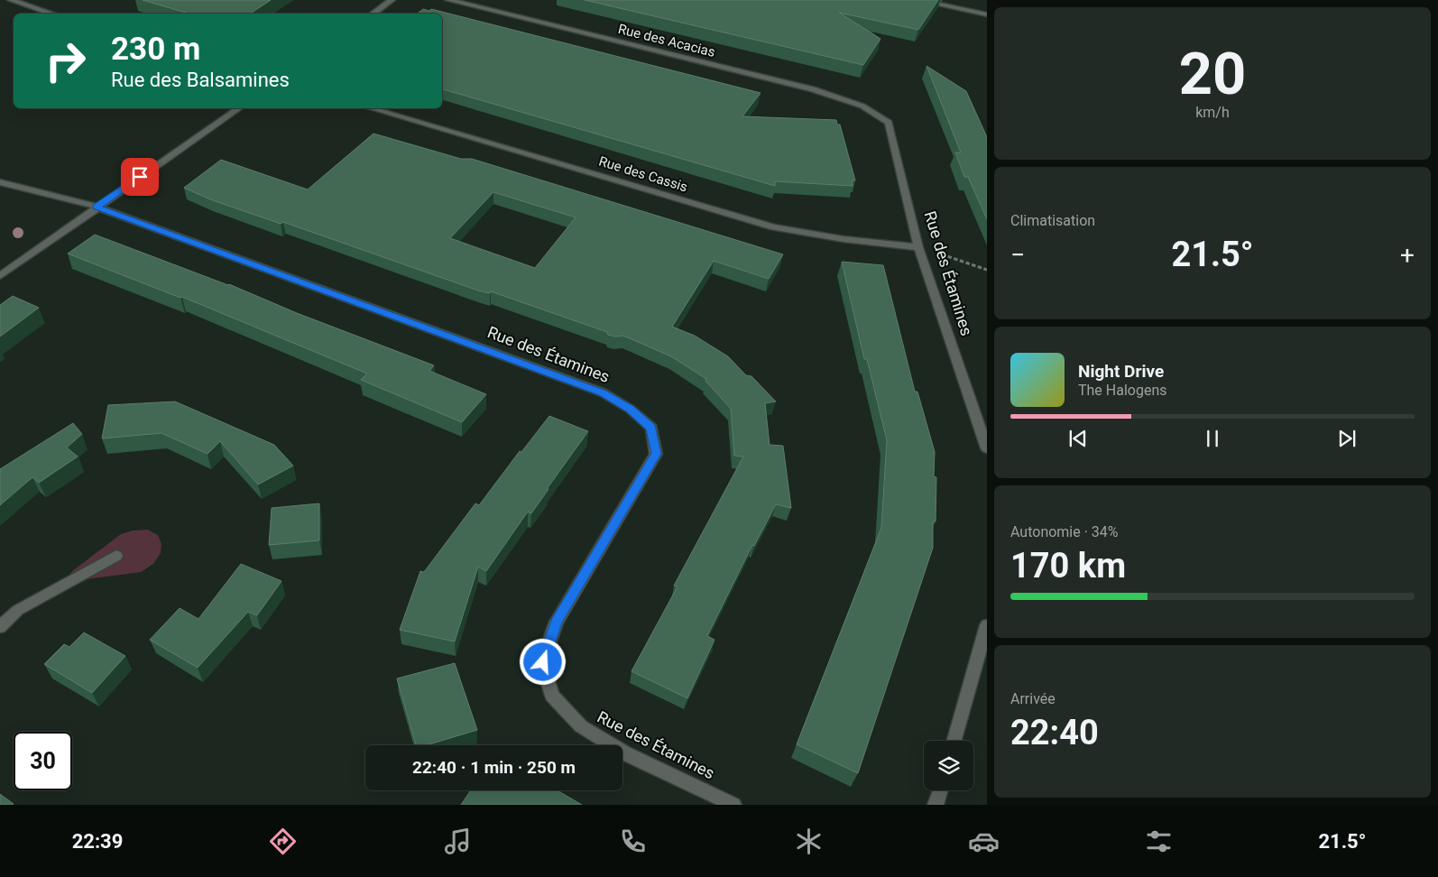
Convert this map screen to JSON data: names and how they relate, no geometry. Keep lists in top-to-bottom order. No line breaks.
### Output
{"streets":{"street":["Rue des Acacias","Rue des Cassis","Rue des Étamines"]},"crossings":[["Rue des Acacias","Rue des Étamines"],["Rue des Cassis","Rue des Étamines"]],"page":{"tile":[["20","km/h"],"Climatisation",["Autonomie · 34%","170 km"],["Arrivée","22:40"]],"turn":["230 m","Rue des Balsamines"],"heat":["−","21.5°","+"],"song":["Night Drive","The Halogens"],"limit":"30","trip":"22:40 · 1 min · 250 m","tabs":["22:39","21.5°"]}}
